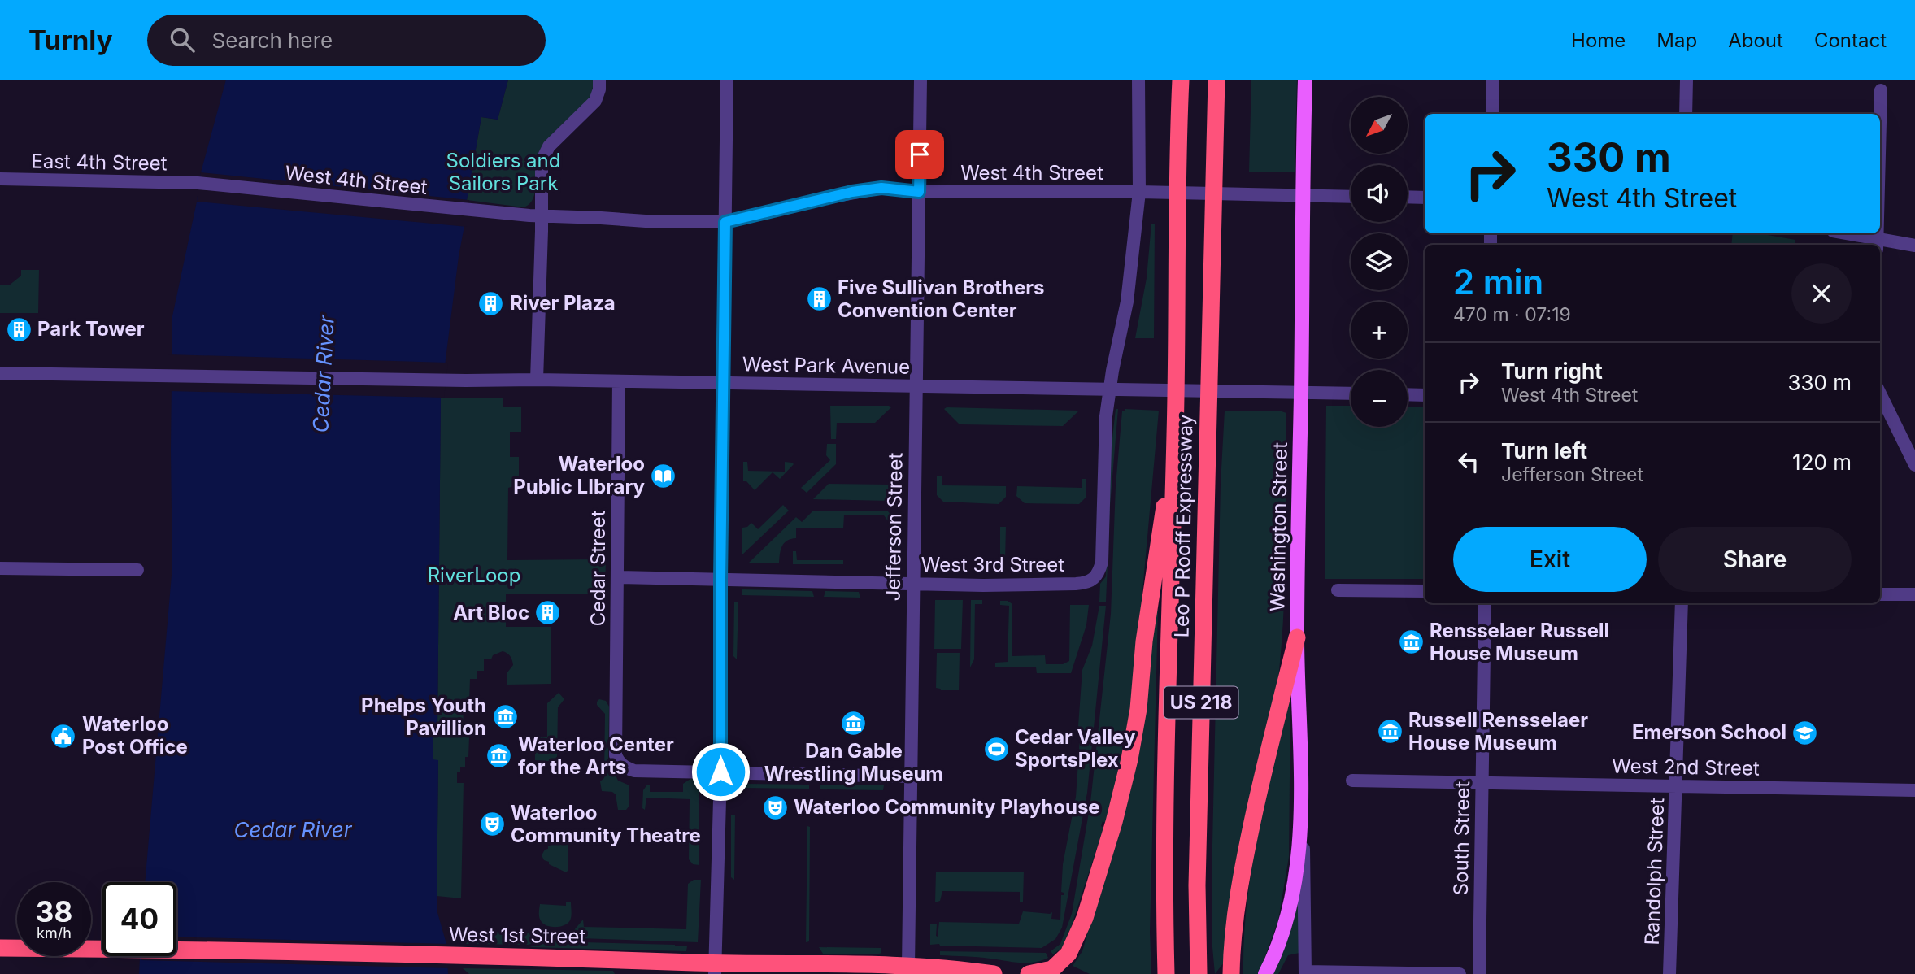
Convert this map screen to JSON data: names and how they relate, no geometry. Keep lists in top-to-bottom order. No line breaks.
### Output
{"streets":{"highway":["Leo P Rooff Expressway","US 218","West 1st Street"],"main road":["Washington Street"],"street":["East 4th Street","West 4th Street","West Park Avenue","Jefferson Street","West 3rd Street","Cedar Street","West 2nd Street","South Street","Randolph Street"]},"crossings":[["East 4th Street","West 4th Street"],["West 4th Street","Jefferson Street"],["West 4th Street","Washington Street"],["West Park Avenue","Jefferson Street"],["West Park Avenue","Washington Street"],["West Park Avenue","West 3rd Street"],["West Park Avenue","Cedar Street"],["Jefferson Street","West 3rd Street"],["Jefferson Street","West 1st Street"],["West 3rd Street","Cedar Street"],["West 2nd Street","South Street"],["West 2nd Street","Randolph Street"]],"water":["Cedar River"],"parks":["Soldiers and Sailors Park","RiverLoop"],"places":{"building":["Five Sullivan Brothers Convention Center","River Plaza","Park Tower","Art Bloc"],"library":["Waterloo Public LIbrary"],"museum":["Rensselaer Russell House Museum","Phelps Youth Pavillion","Dan Gable Wrestling Museum","Russell Rensselaer House Museum","Waterloo Center for the Arts"],"school or university":["Emerson School"],"public building":["Waterloo Post Office"],"sports":["Cedar Valley SportsPlex"],"theatre":["Waterloo Community Playhouse","Waterloo Community Theatre"]},"north":"bottom left","page":{"header":"Turnly","search":"Search here","nav":["Home","Map","About","Contact"],"map_buttons":["+","−"],"turn":["330 m","West 4th Street"],"heading":["2 min","470 m · 07:19"],"list":[{"name":"Turn right","note":"West 4th Street","value":"330 m"},{"name":"Turn left","note":"Jefferson Street","value":"120 m"}],"buttons":["Exit","Share"],"speed":"38 km/h","limit":"40"}}
